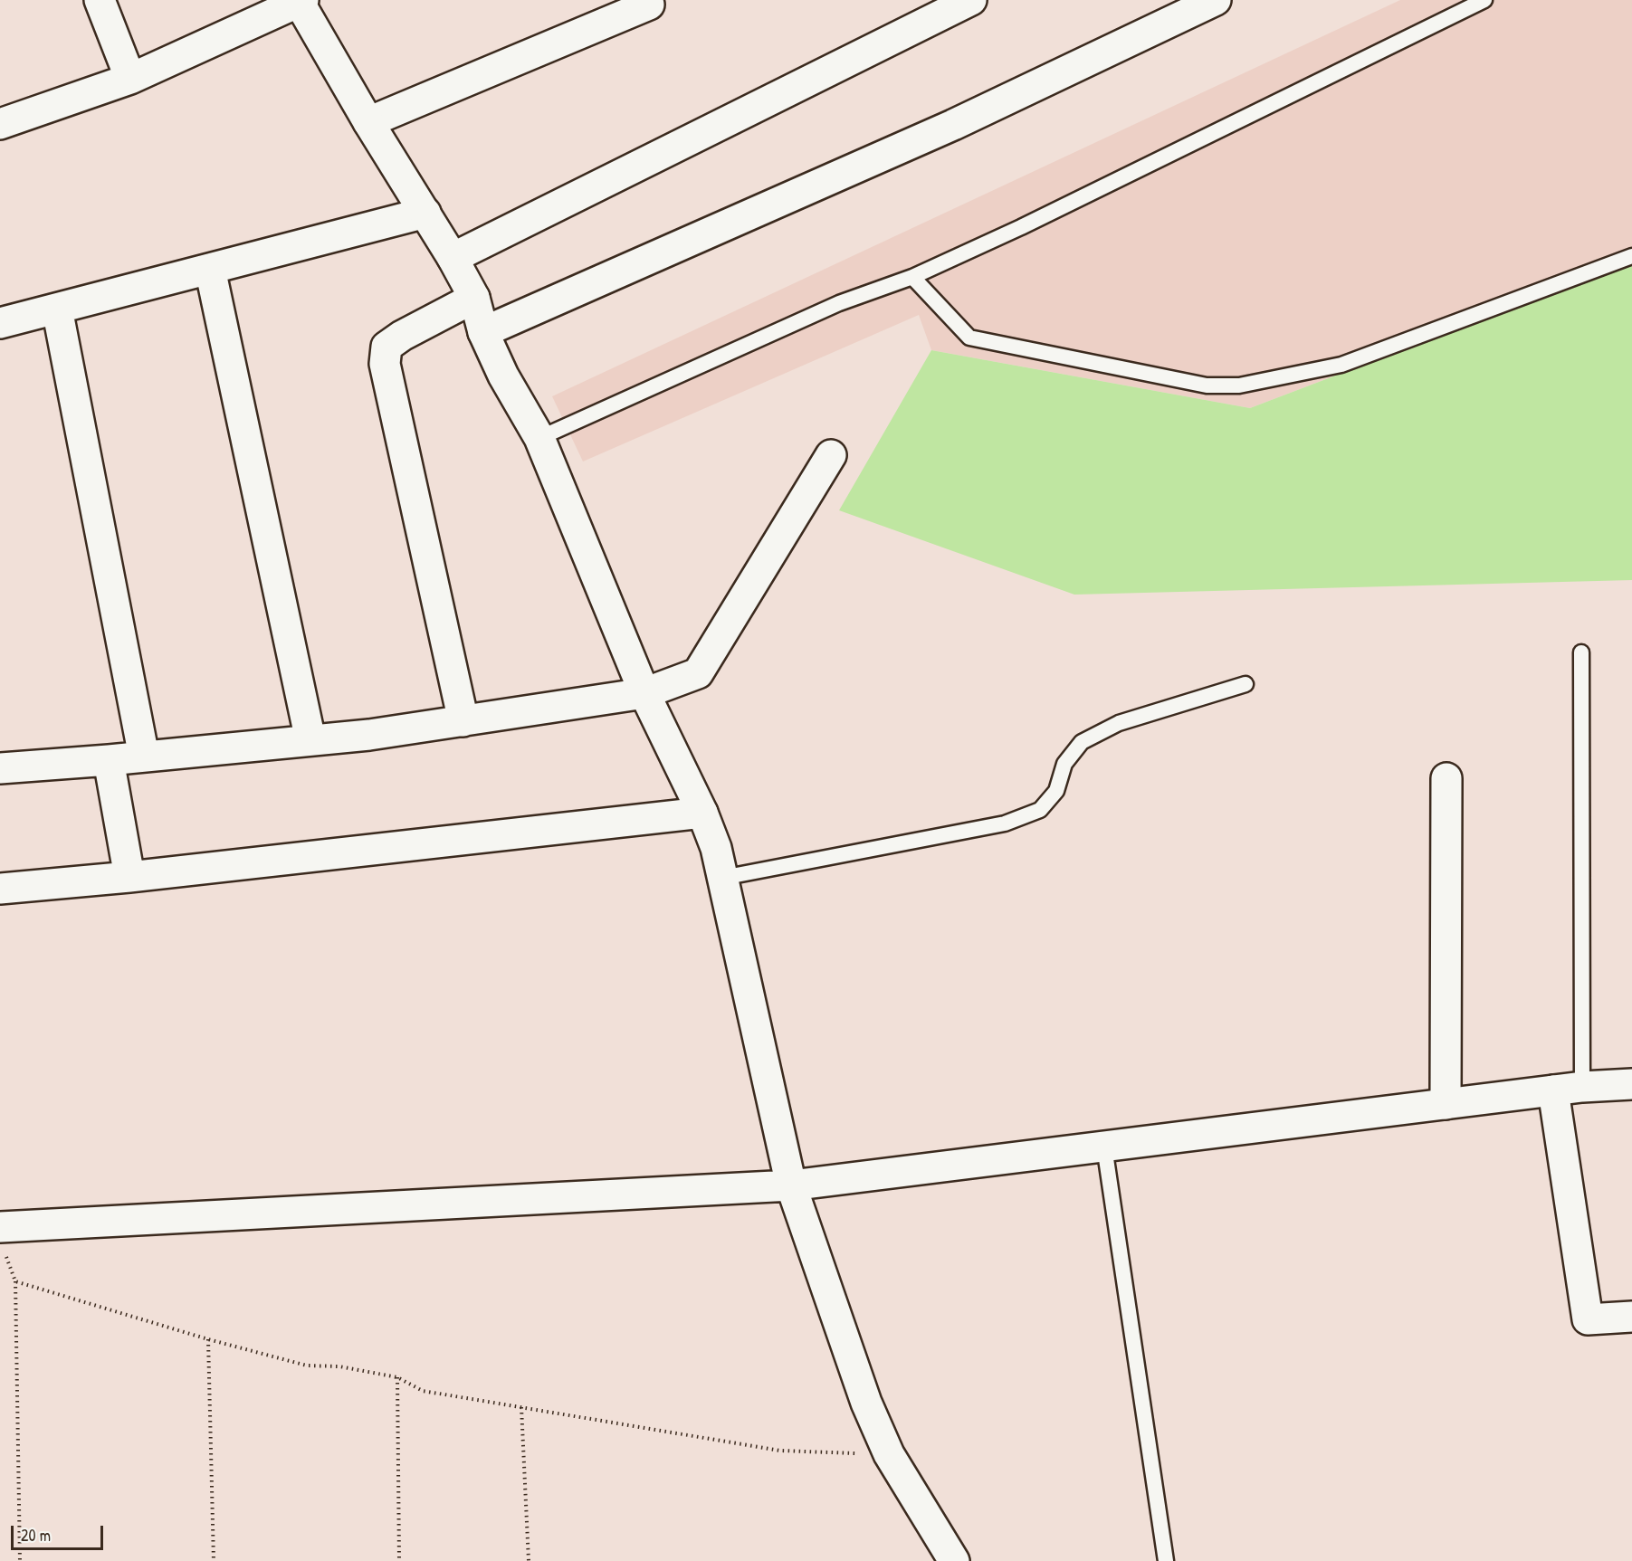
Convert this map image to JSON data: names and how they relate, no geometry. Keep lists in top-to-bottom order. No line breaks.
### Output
{"scale_bar":"20 m"}
